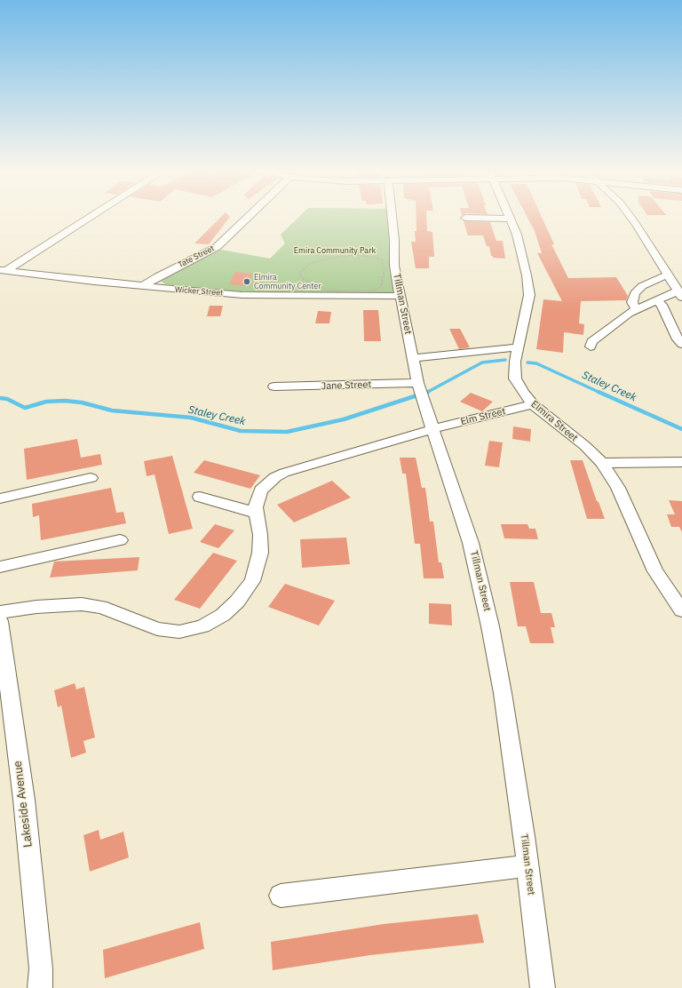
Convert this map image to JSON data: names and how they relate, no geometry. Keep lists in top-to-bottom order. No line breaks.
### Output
{"streets":{"street":["Tate Street","Wicker Street","Tillman Street","Jane Street","Elm Street","Elmira Street","Lakeside Avenue"]},"crossings":[["Tate Street","Wicker Street"],["Wicker Street","Tillman Street"],["Tillman Street","Jane Street"],["Tillman Street","Elm Street"],["Elm Street","Elmira Street"]],"water":["Staley Creek"],"parks":["Emira Community Park"],"places":["Elmira Community Center"]}
